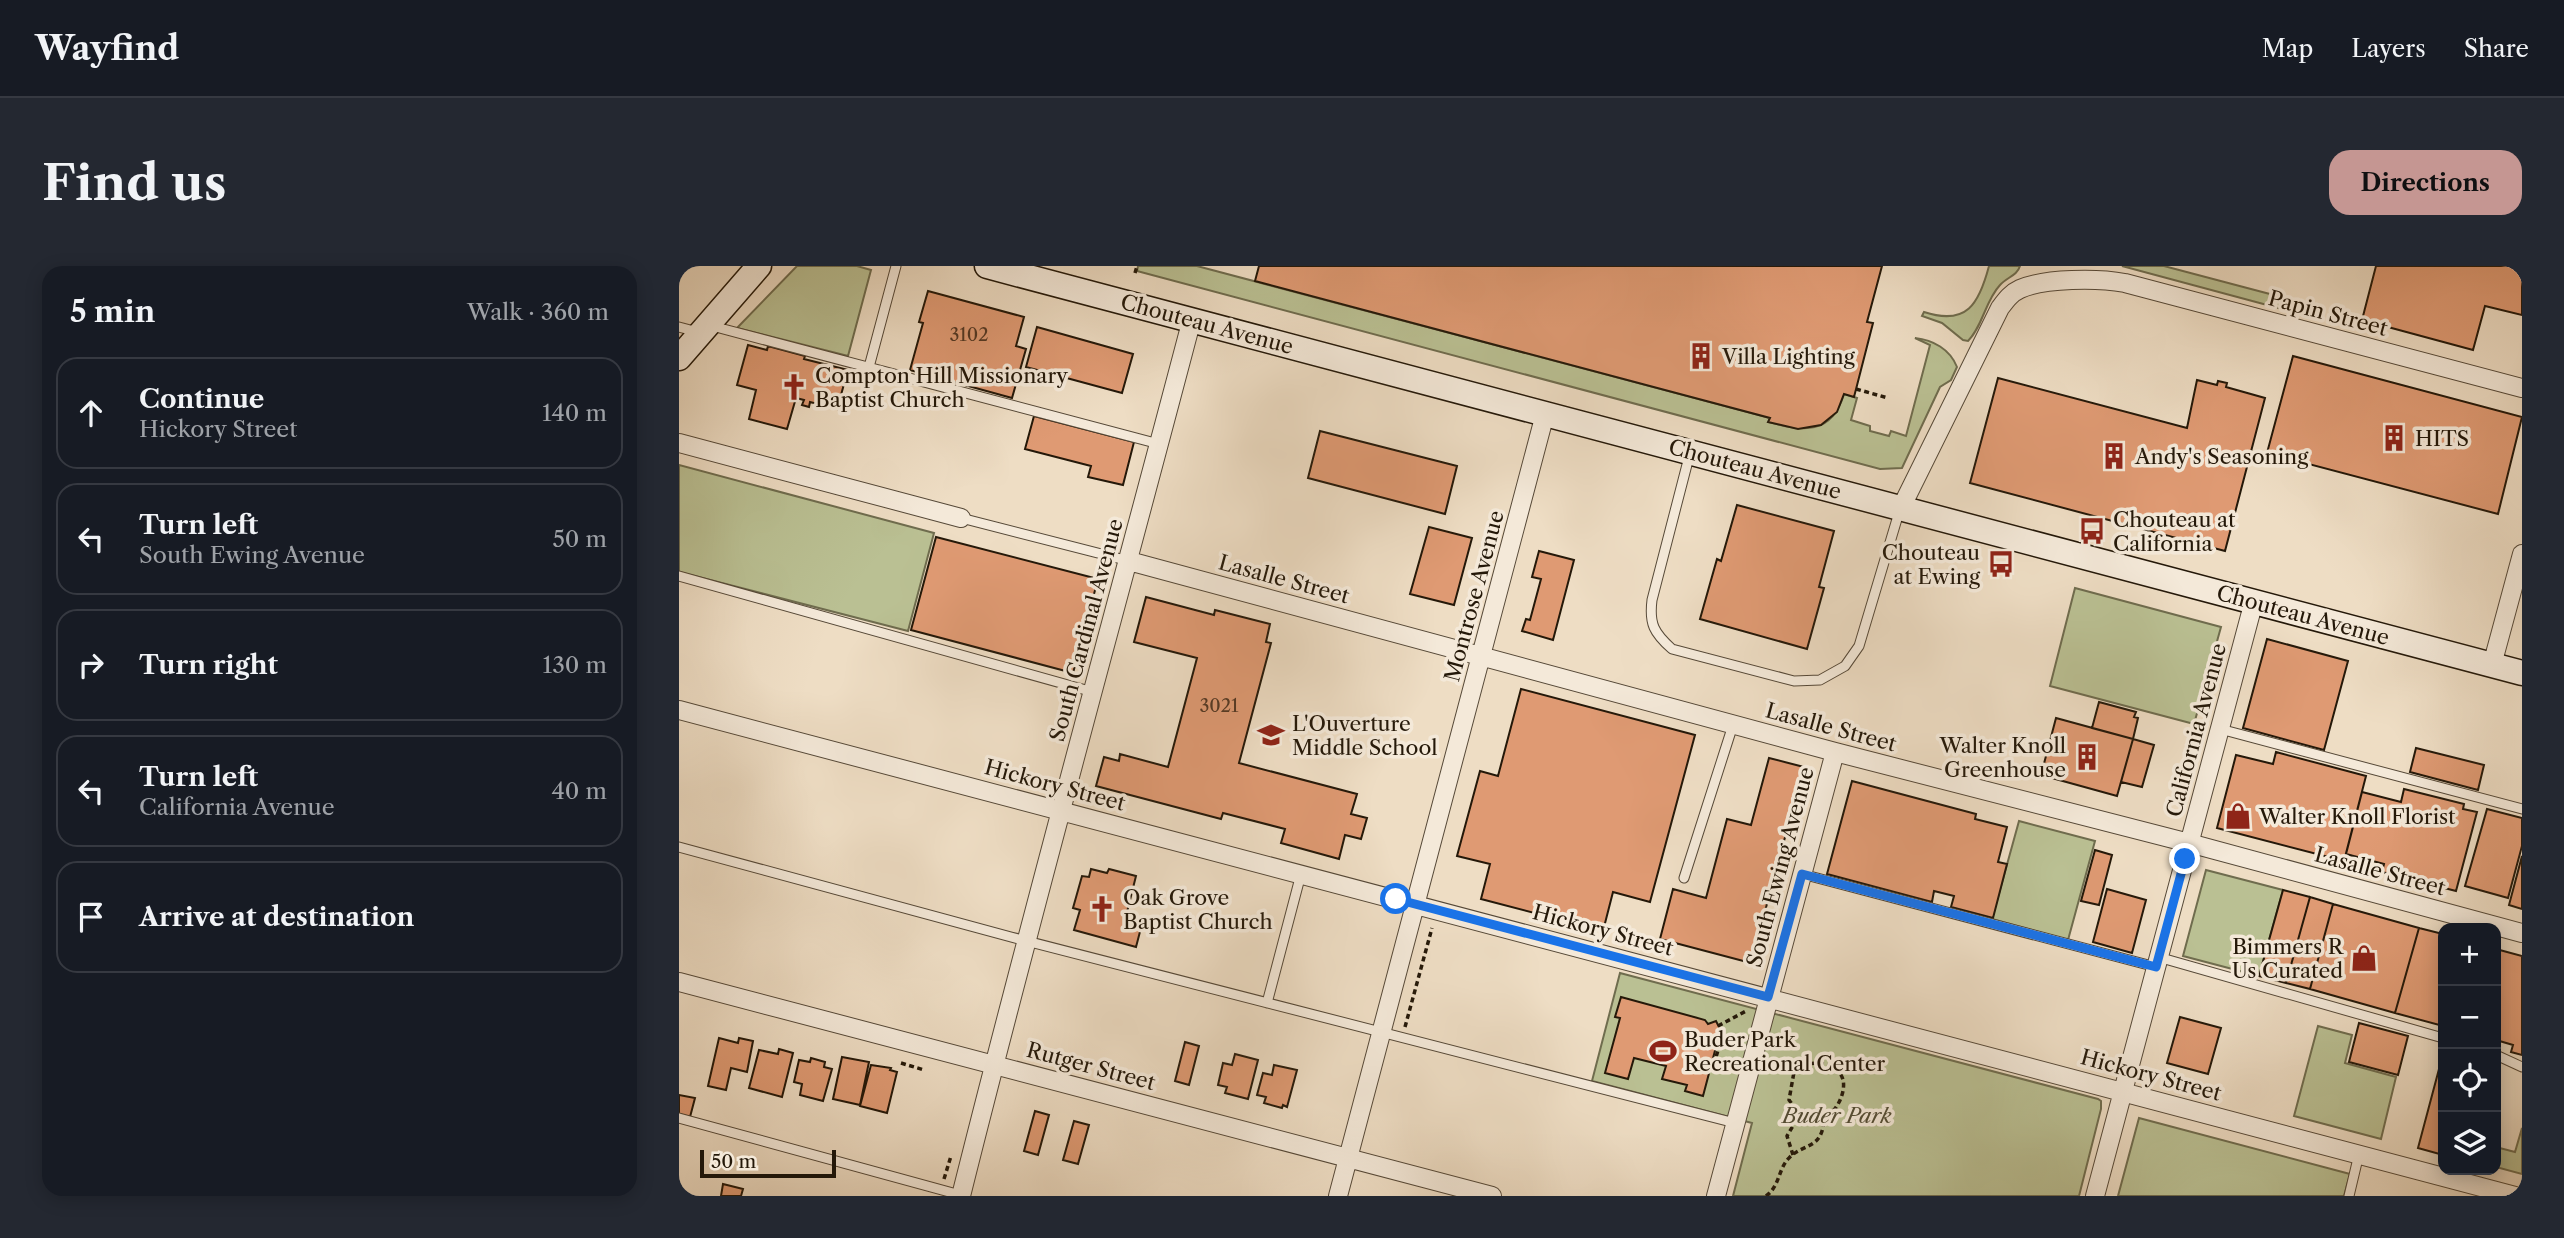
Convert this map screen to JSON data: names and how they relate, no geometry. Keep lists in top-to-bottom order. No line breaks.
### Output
{"streets":{"main road":["Chouteau Avenue"],"street":["Papin Street","Lasalle Street","Montrose Avenue","South Cardinal Avenue","California Avenue","Hickory Street","South Ewing Avenue","Rutger Street"]},"crossings":[["Papin Street","Chouteau Avenue"],["Chouteau Avenue","Montrose Avenue"],["Chouteau Avenue","South Cardinal Avenue"],["Chouteau Avenue","California Avenue"],["Lasalle Street","Montrose Avenue"],["Lasalle Street","South Cardinal Avenue"],["Lasalle Street","California Avenue"],["Lasalle Street","South Ewing Avenue"],["Montrose Avenue","Hickory Street"],["Montrose Avenue","Rutger Street"],["South Cardinal Avenue","Hickory Street"],["South Cardinal Avenue","Rutger Street"],["California Avenue","Hickory Street"],["Hickory Street","South Ewing Avenue"]],"parks":["Buder Park"],"places":{"building":["Villa Lighting","HITS","Andy's Seasoning","Walter Knoll Greenhouse"],"church":["Compton Hill Missionary Baptist Church","Oak Grove Baptist Church"],"bus stop":["Chouteau at California","Chouteau at Ewing"],"school or university":["L'Ouverture Middle School"],"shop":["Walter Knoll Florist","Bimmers R Us Curated"],"sports":["Buder Park Recreational Center"]},"house_numbers":["3102","3021"],"scale_bar":"50 m","page":{"header":"Wayfind","nav":["Map","Layers","Share"],"buttons":"Directions","title":"Find us","heading":["5 min","Walk · 360 m"],"list":[["Continue","Hickory Street","140 m"],["Turn left","South Ewing Avenue","50 m"],["Turn right","130 m"],["Turn left","California Avenue","40 m"],"Arrive at destination"],"map_buttons":["+","−"],"scale":"50 m"}}
